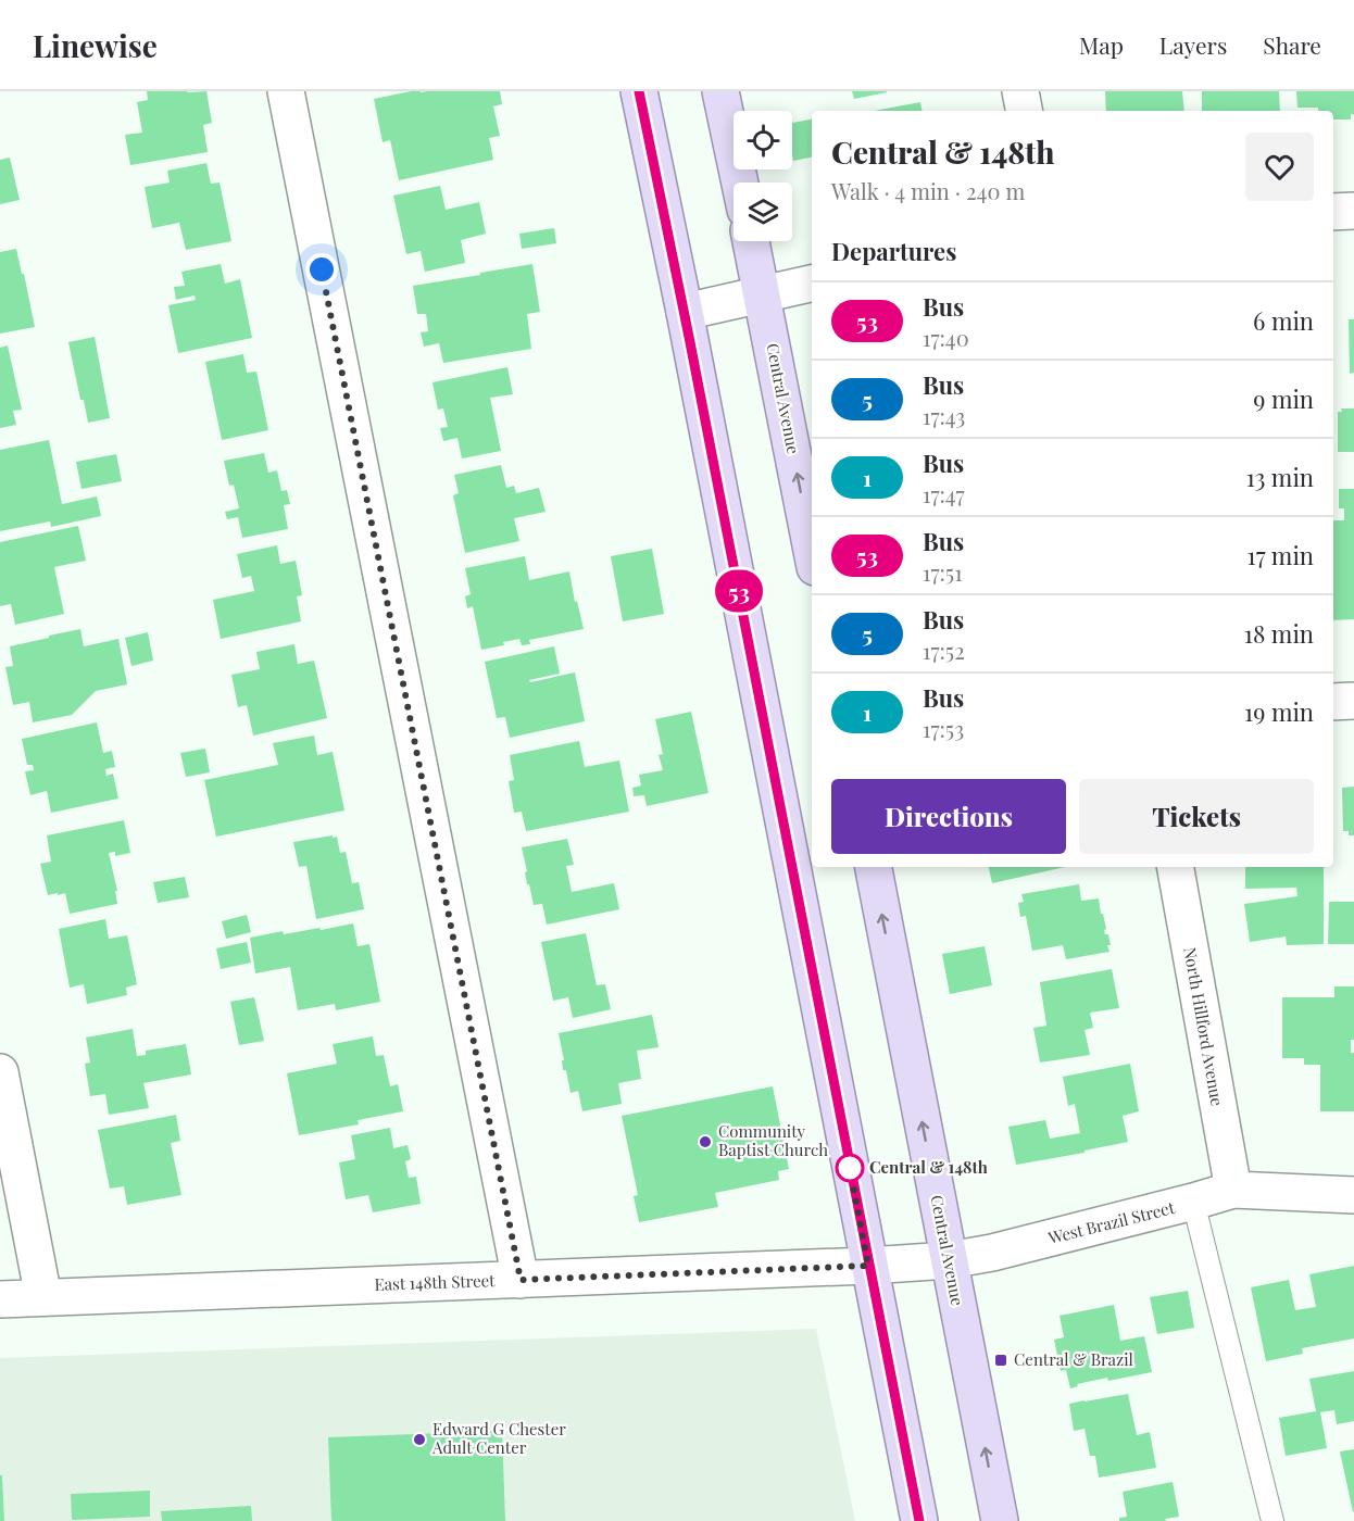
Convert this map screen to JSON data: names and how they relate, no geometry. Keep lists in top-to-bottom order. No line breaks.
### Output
{"streets":{"main road":["Central Avenue"],"street":["North Hillford Avenue","West Brazil Street","East 148th Street"]},"crossings":[["Central Avenue","West Brazil Street"],["North Hillford Avenue","West Brazil Street"],["West Brazil Street","East 148th Street"]],"places":{"other":["Community Baptist Church","Central & 148th","Edward G Chester Adult Center"],"transit":["Central & Brazil"]},"lines":["bus line 53"],"page":{"header":"Linewise","nav":["Map","Layers","Share"],"on_map":"53","heading":[["Central & 148th","Walk · 4 min · 240 m"],"Departures"],"list":[{"mark":"53","name":"Bus","note":"17:40","value":"6 min"},{"mark":"5","name":"Bus","note":"17:43","value":"9 min"},{"mark":"1","name":"Bus","note":"17:47","value":"13 min"},{"mark":"53","name":"Bus","note":"17:51","value":"17 min"},{"mark":"5","name":"Bus","note":"17:52","value":"18 min"},{"mark":"1","name":"Bus","note":"17:53","value":"19 min"}],"buttons":["Directions","Tickets"]}}
